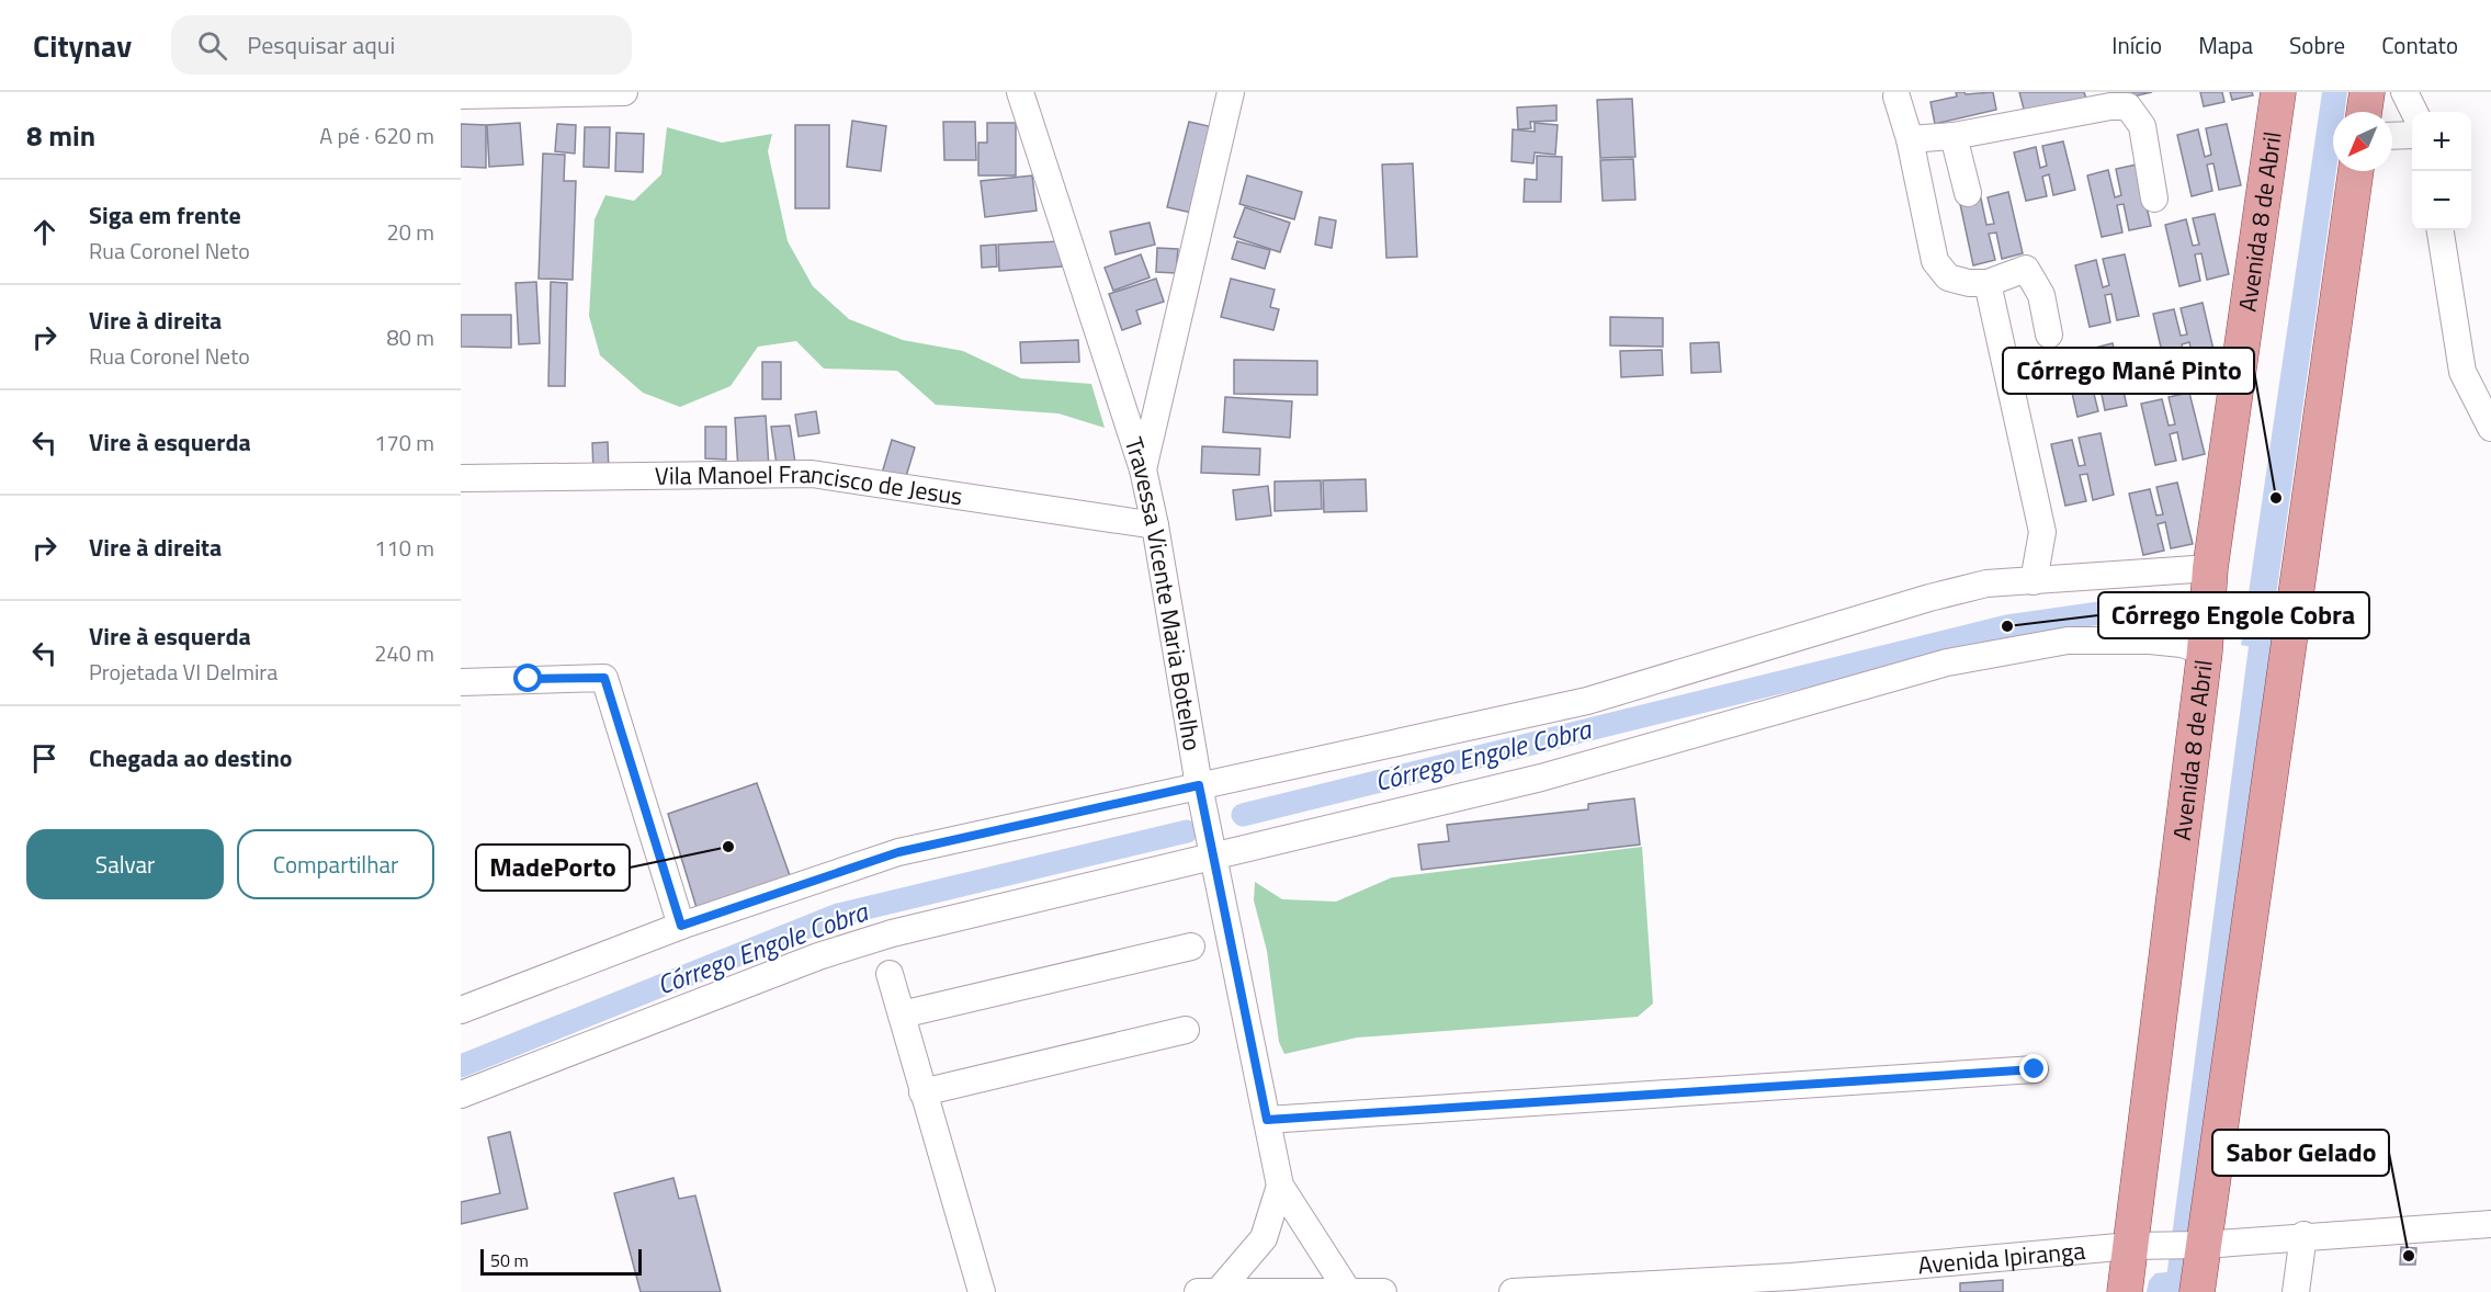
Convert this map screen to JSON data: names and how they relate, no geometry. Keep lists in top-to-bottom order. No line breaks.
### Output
{"streets":{"main road":["Avenida 8 de Abril"],"street":["Vila Manoel Francisco de Jesus","Travessa Vicente Maria Botelho","Avenida Ipiranga"]},"crossings":[["Avenida 8 de Abril","Avenida Ipiranga"],["Vila Manoel Francisco de Jesus","Travessa Vicente Maria Botelho"]],"water":["Córrego Engole Cobra"],"places":["Córrego Mané Pinto","Córrego Engole Cobra","MadePorto","Sabor Gelado"],"scale_bar":"50 m","north":"bottom left","page":{"header":"Citynav","search":"Pesquisar aqui","nav":["Início","Mapa","Sobre","Contato"],"heading":["8 min","A pé · 620 m"],"map_buttons":["+","−"],"list":[["Siga em frente","Rua Coronel Neto","20 m"],["Vire à direita","Rua Coronel Neto","80 m"],["Vire à esquerda","170 m"],["Vire à direita","110 m"],["Vire à esquerda","Projetada VI Delmira","240 m"],"Chegada ao destino"],"buttons":["Salvar","Compartilhar"],"scale":"50 m"}}
